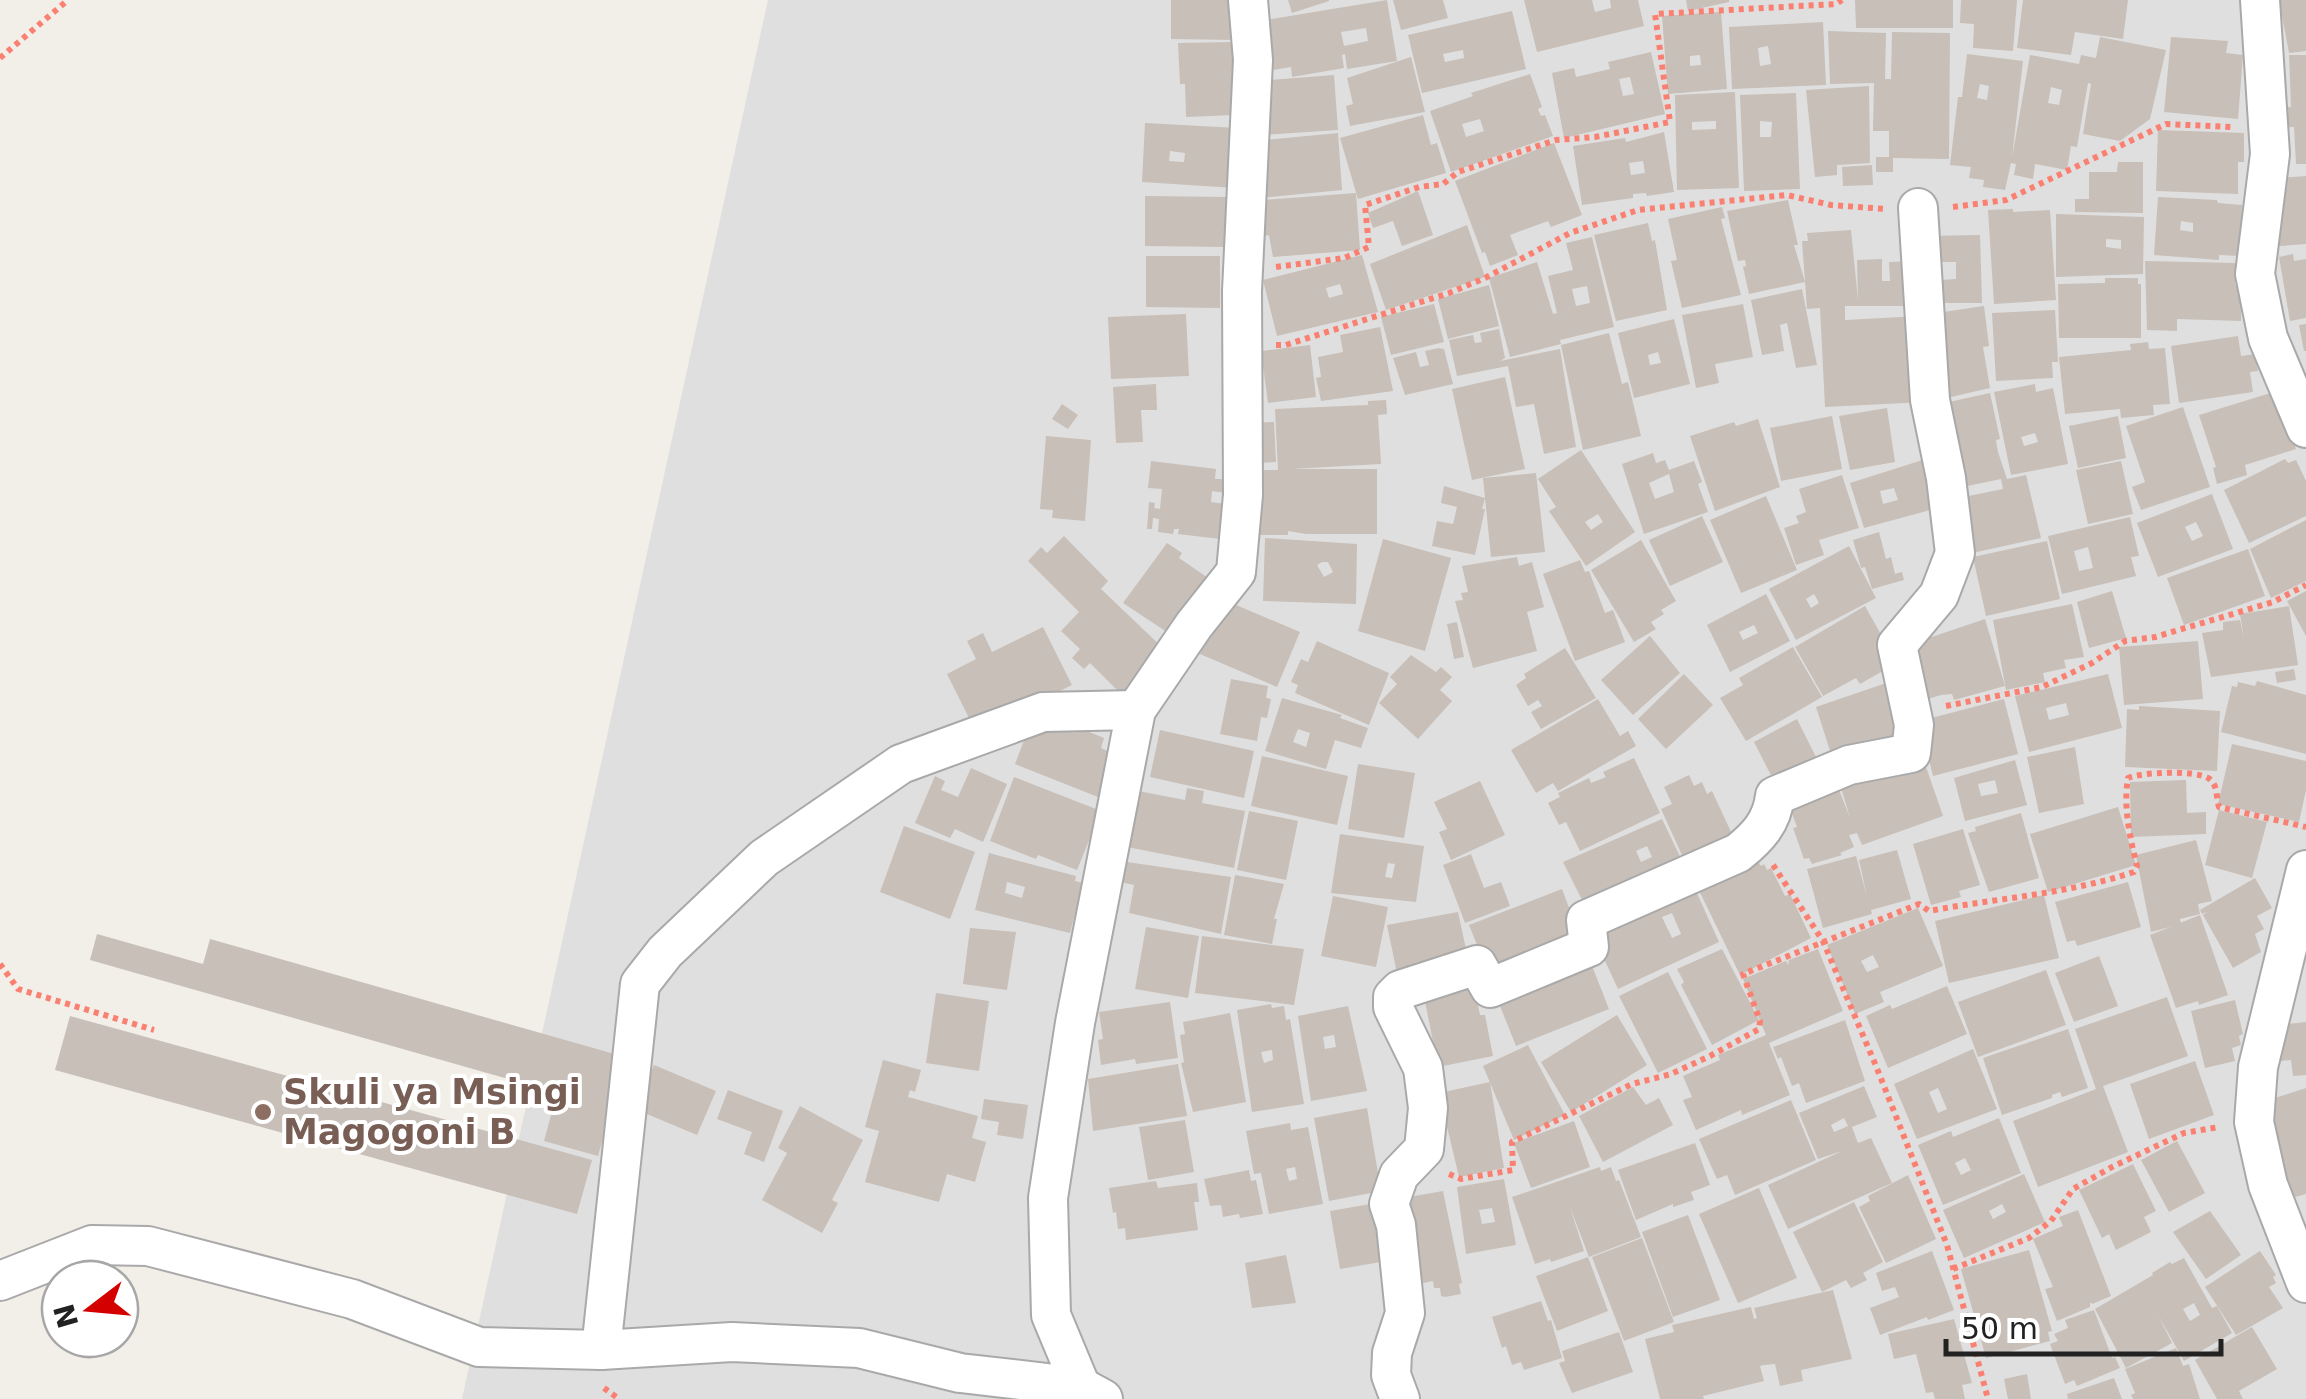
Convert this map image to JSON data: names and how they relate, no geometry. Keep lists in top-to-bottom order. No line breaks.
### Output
{"places":["Skuli ya Msingi Magogoni B"],"scale_bar":"50 m","north":"left"}
